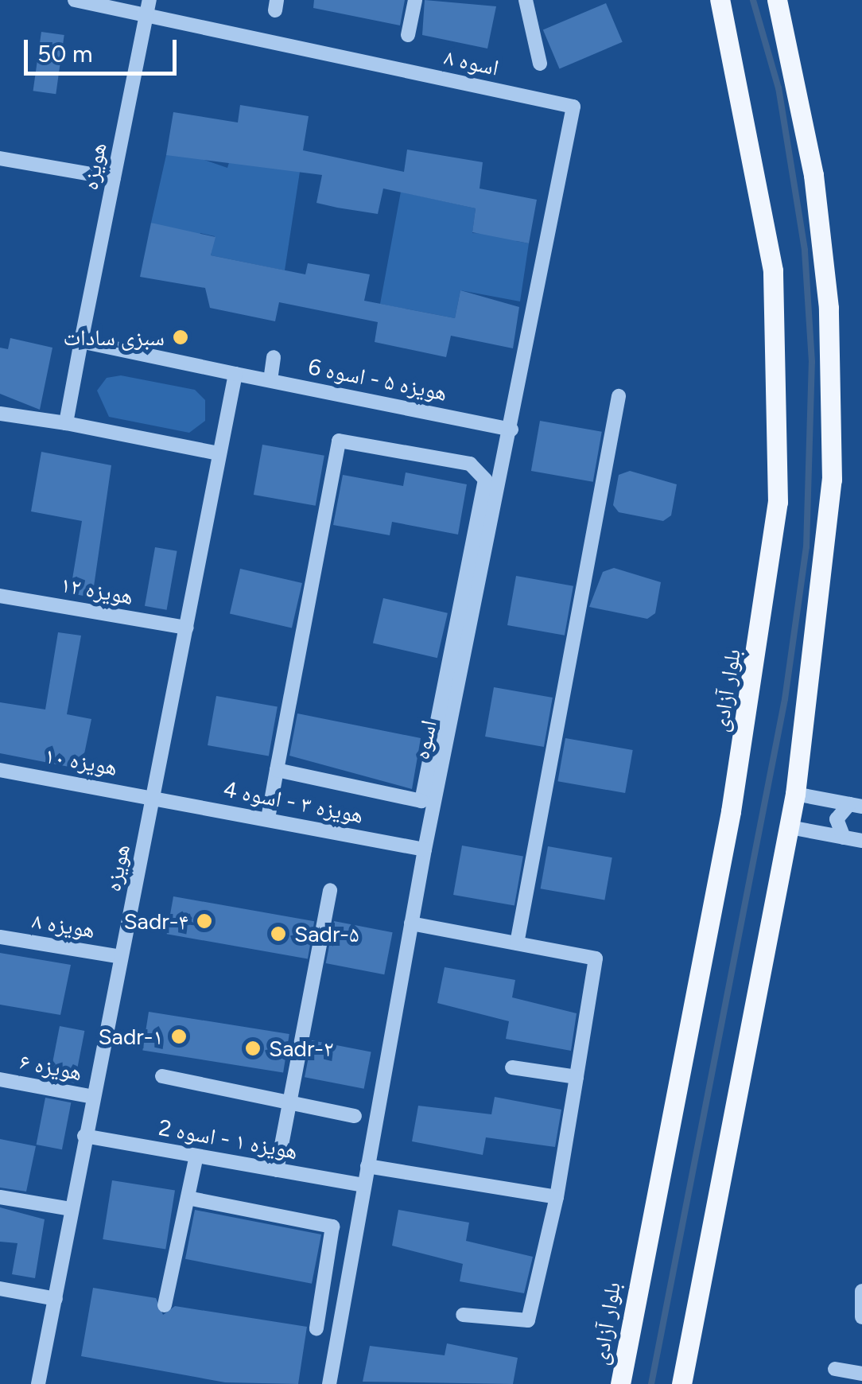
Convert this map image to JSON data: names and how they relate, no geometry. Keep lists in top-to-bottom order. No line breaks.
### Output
{"streets":{"main road":["بلوار آزادی"],"street":["اسوه ۸","هویزه","هویزه ۵ - اسوه 6","هویزه ۱۲","اسوه","هویزه ۱۰","هویزه ۳ - اسوه 4","هویزه ۸","هویزه ۶","هویزه ۱ - اسوه 2"]},"crossings":[["اسوه ۸","هویزه"],["اسوه ۸","اسوه"],["هویزه","هویزه ۵ - اسوه 6"],["هویزه","هویزه ۱۲"],["هویزه","هویزه ۱۰"],["هویزه","هویزه ۳ - اسوه 4"],["هویزه","هویزه ۸"],["هویزه","هویزه ۶"],["هویزه","هویزه ۱ - اسوه 2"],["هویزه ۵ - اسوه 6","اسوه"],["اسوه","هویزه ۳ - اسوه 4"],["اسوه","هویزه ۱ - اسوه 2"],["هویزه ۱۰","هویزه ۳ - اسوه 4"]],"places":["سبزی سادات","Sadr-۴","Sadr-۵","Sadr-۱","Sadr-۲"],"scale_bar":"50 m"}
